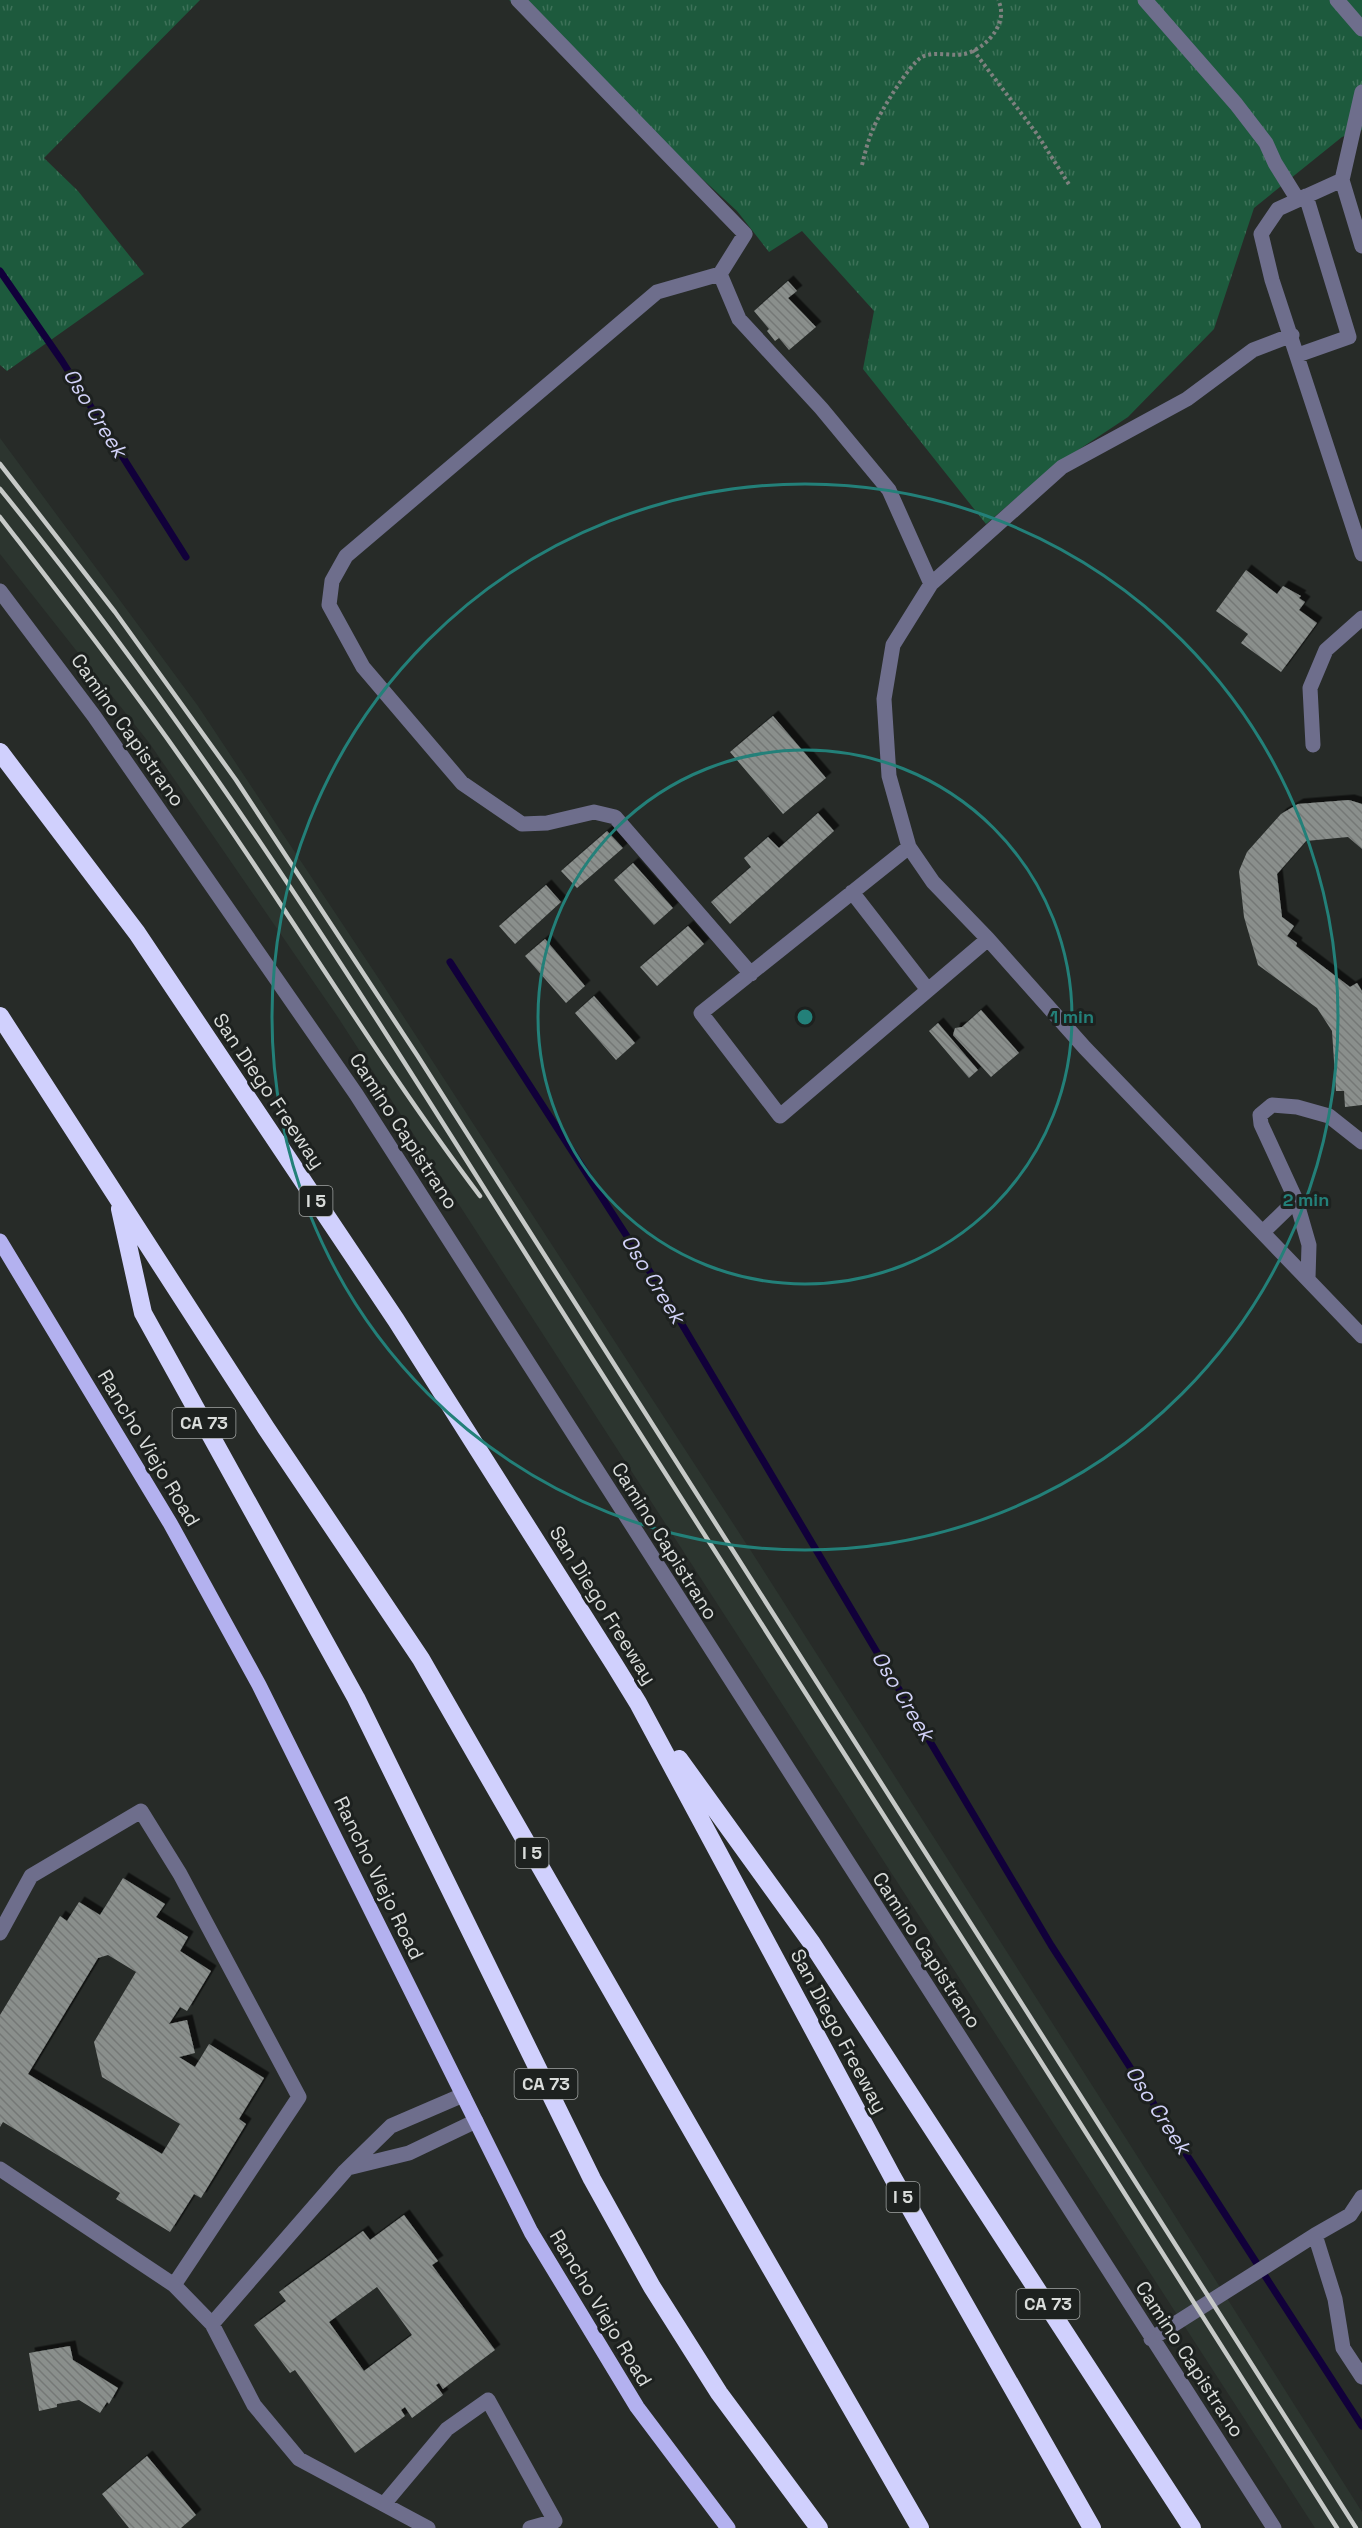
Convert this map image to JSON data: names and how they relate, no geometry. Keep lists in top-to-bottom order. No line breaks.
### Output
{"streets":{"highway":["San Diego Freeway","I 5","CA 73"],"main road":["Rancho Viejo Road"],"street":["Camino Capistrano"]},"crossings":[["San Diego Freeway","CA 73"],["I 5","CA 73"]],"water":["Oso Creek"],"rings":["1 min","2 min"]}
